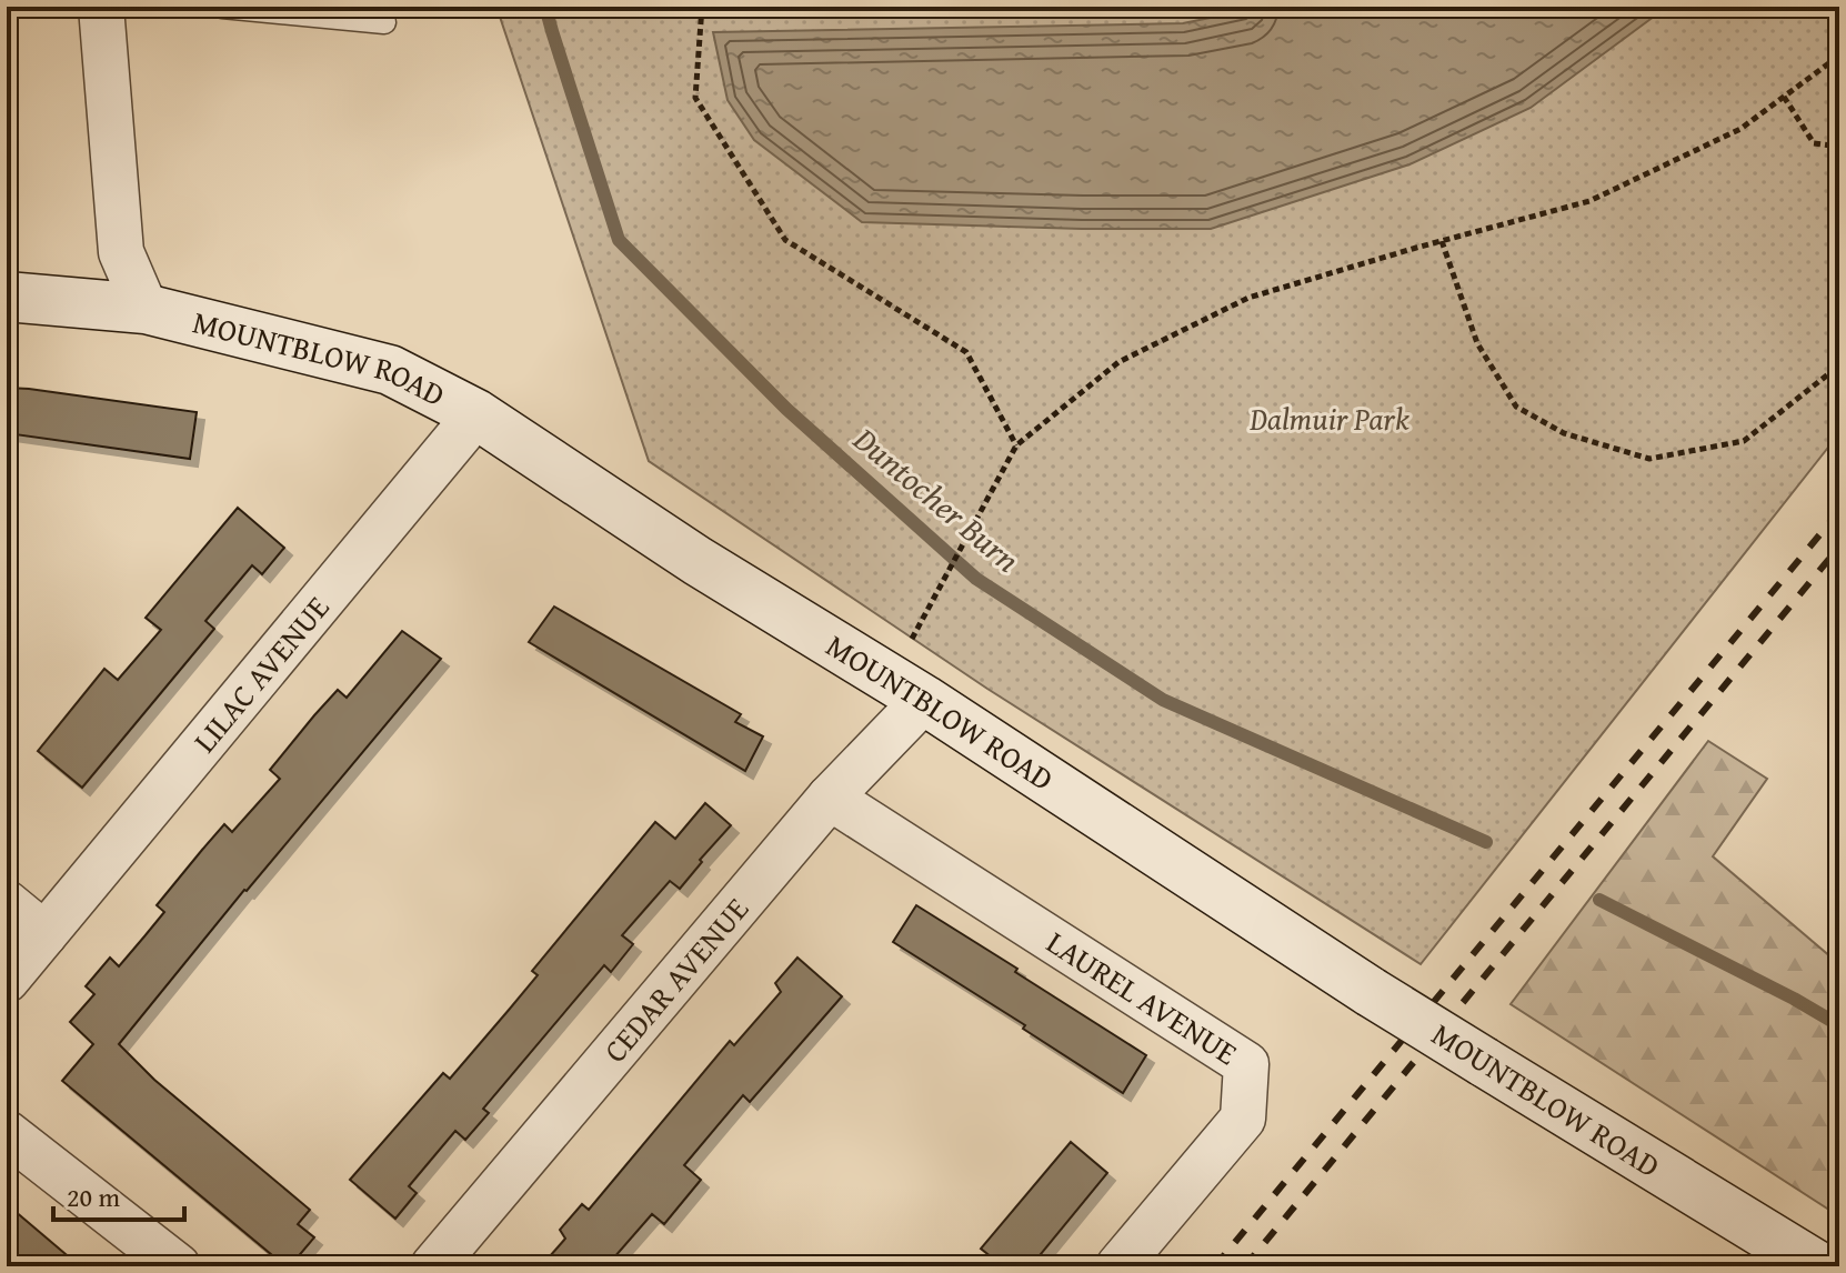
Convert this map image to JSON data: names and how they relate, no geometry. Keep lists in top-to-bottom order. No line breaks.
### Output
{"streets":{"street":["MOUNTBLOW ROAD","LILAC AVENUE","CEDAR AVENUE","LAUREL AVENUE"]},"crossings":[["MOUNTBLOW ROAD","LILAC AVENUE"],["MOUNTBLOW ROAD","CEDAR AVENUE"],["CEDAR AVENUE","LAUREL AVENUE"]],"water":["Duntocher Burn"],"parks":["Dalmuir Park"],"scale_bar":"20 m"}
